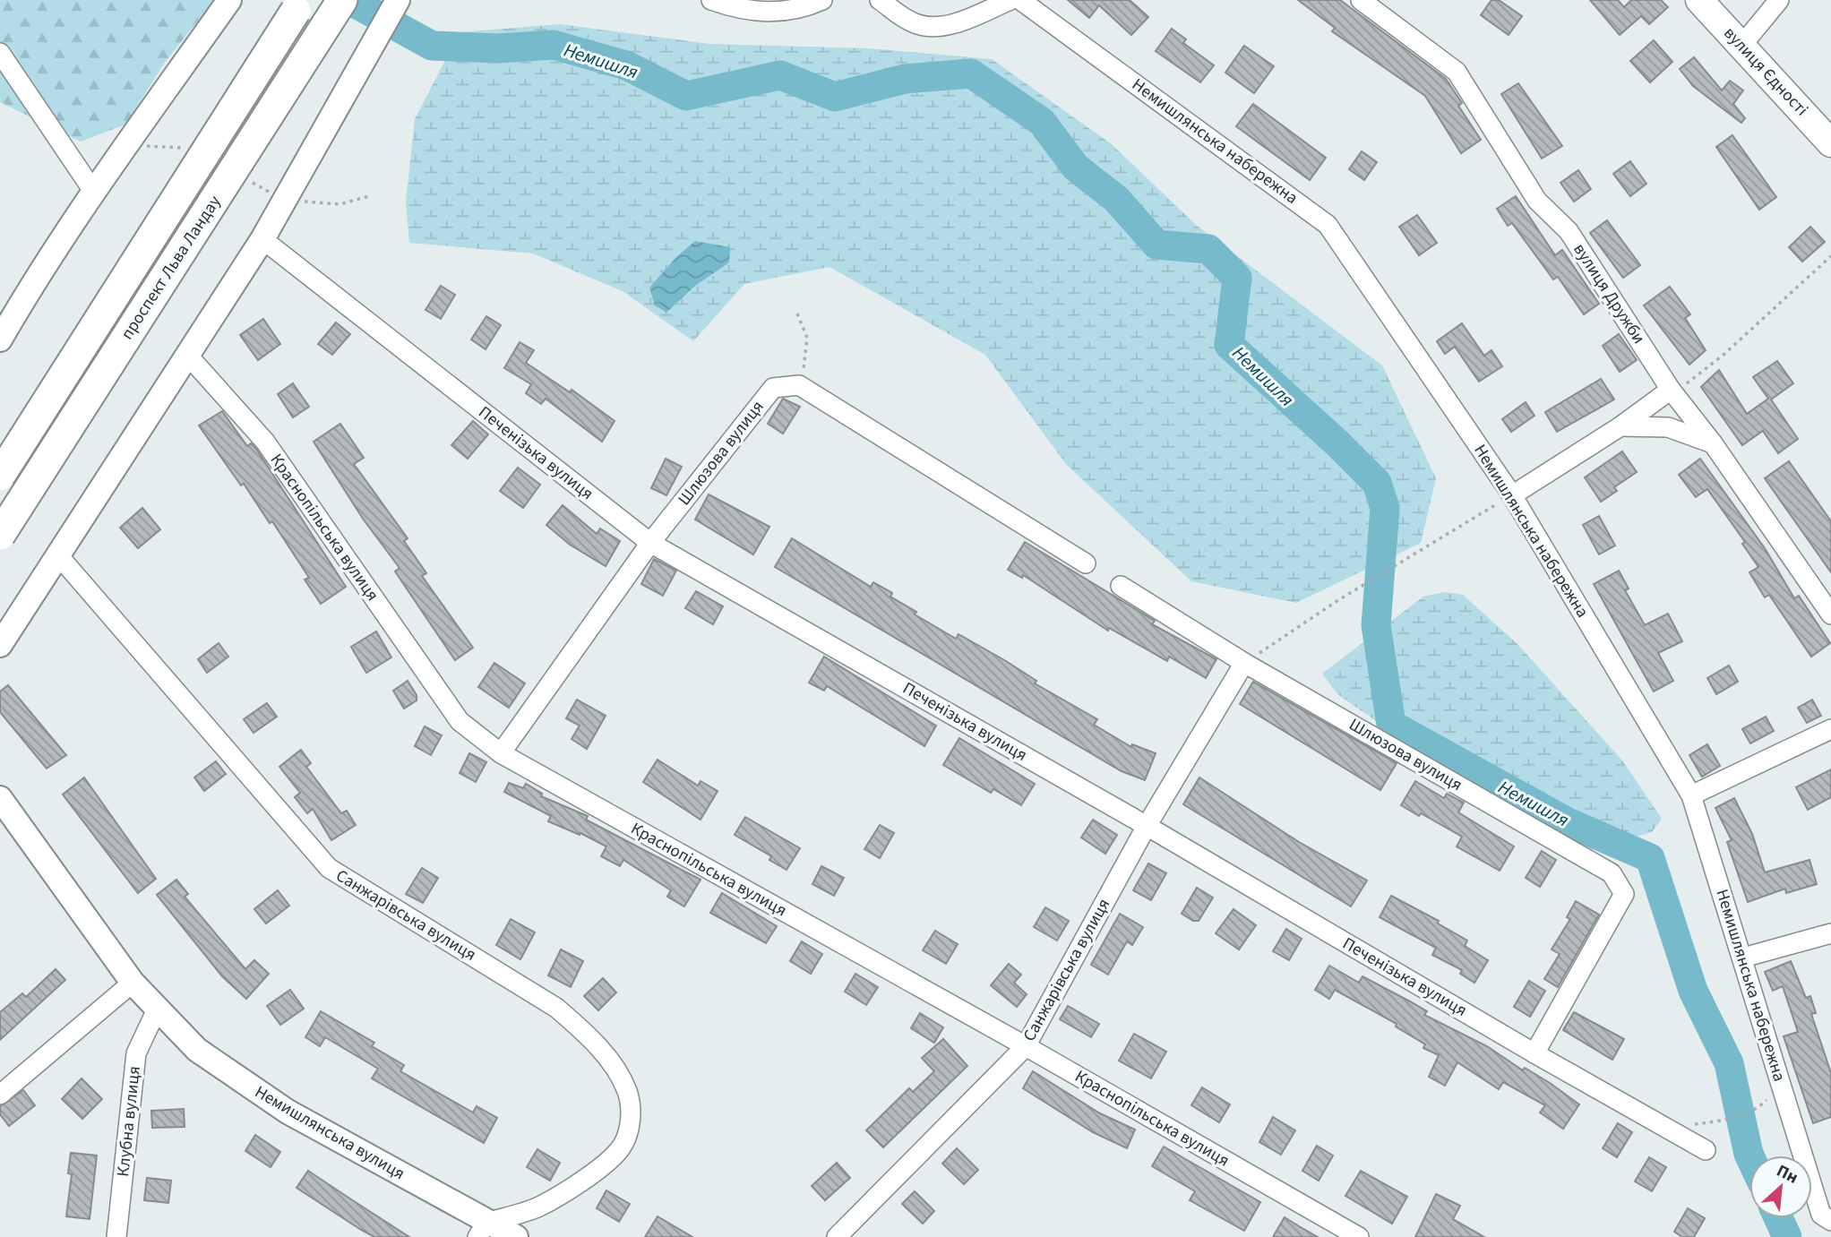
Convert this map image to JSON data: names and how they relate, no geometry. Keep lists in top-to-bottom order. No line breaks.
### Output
{"streets":{"main road":["вулиця Єдності","проспект Льва Ландау"],"street":["Немишлянська набережна","вулиця Дружби","Печенізька вулиця","Шлюзова вулиця","Краснопільська вулиця","Санжарівська вулиця","Клубна вулиця","Немишлянська вулиця"]},"crossings":[["Печенізька вулиця","Шлюзова вулиця"],["Печенізька вулиця","Санжарівська вулиця"],["Шлюзова вулиця","Краснопільська вулиця"],["Шлюзова вулиця","Санжарівська вулиця"],["Краснопільська вулиця","Санжарівська вулиця"],["Санжарівська вулиця","Немишлянська вулиця"],["Клубна вулиця","Немишлянська вулиця"]],"water":["Немишля"],"north":"top right"}
